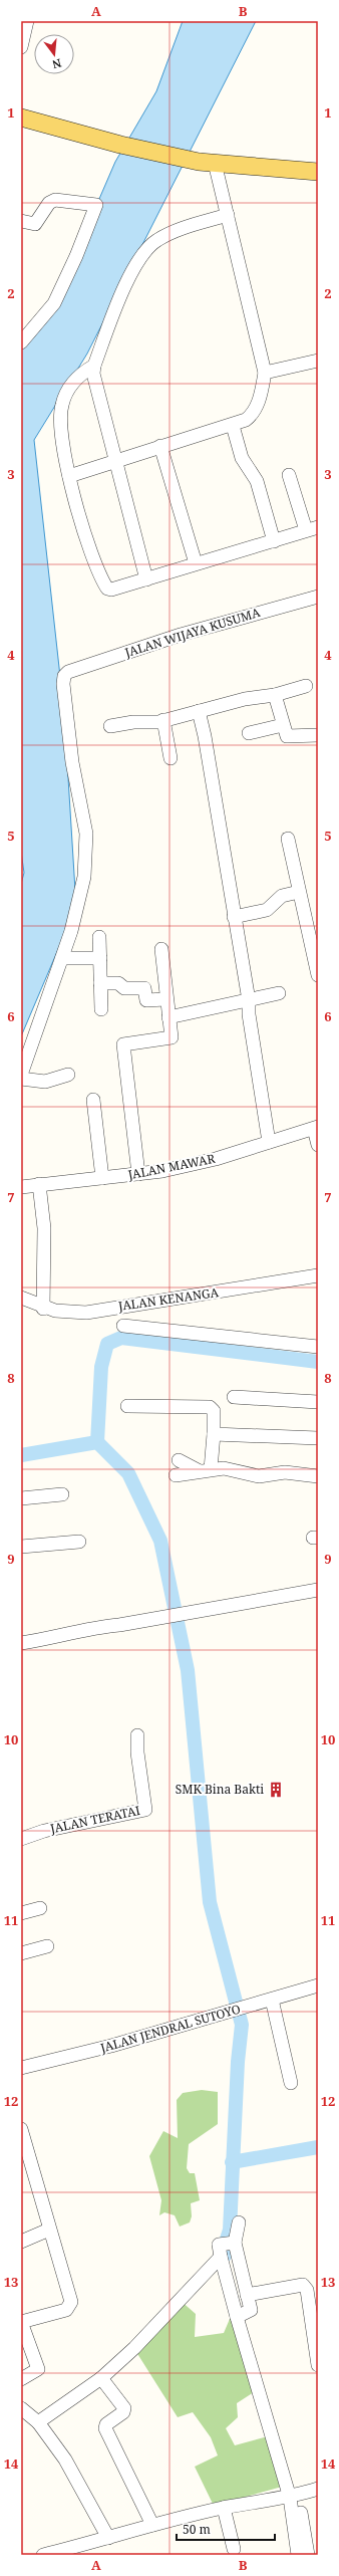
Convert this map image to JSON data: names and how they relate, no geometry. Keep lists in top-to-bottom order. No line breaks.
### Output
{"streets":{"street":["JALAN WIJAYA KUSUMA","JALAN MAWAR","JALAN KENANGA","JALAN TERATAI","JALAN JENDRAL SUTOYO"]},"places":{"building":["SMK Bina Bakti"]},"scale_bar":"50 m","north":"bottom","grid":{"columns":["A","B"],"rows":["1","2","3","4","5","6","7","8","9","10","11","12","13","14"]}}
